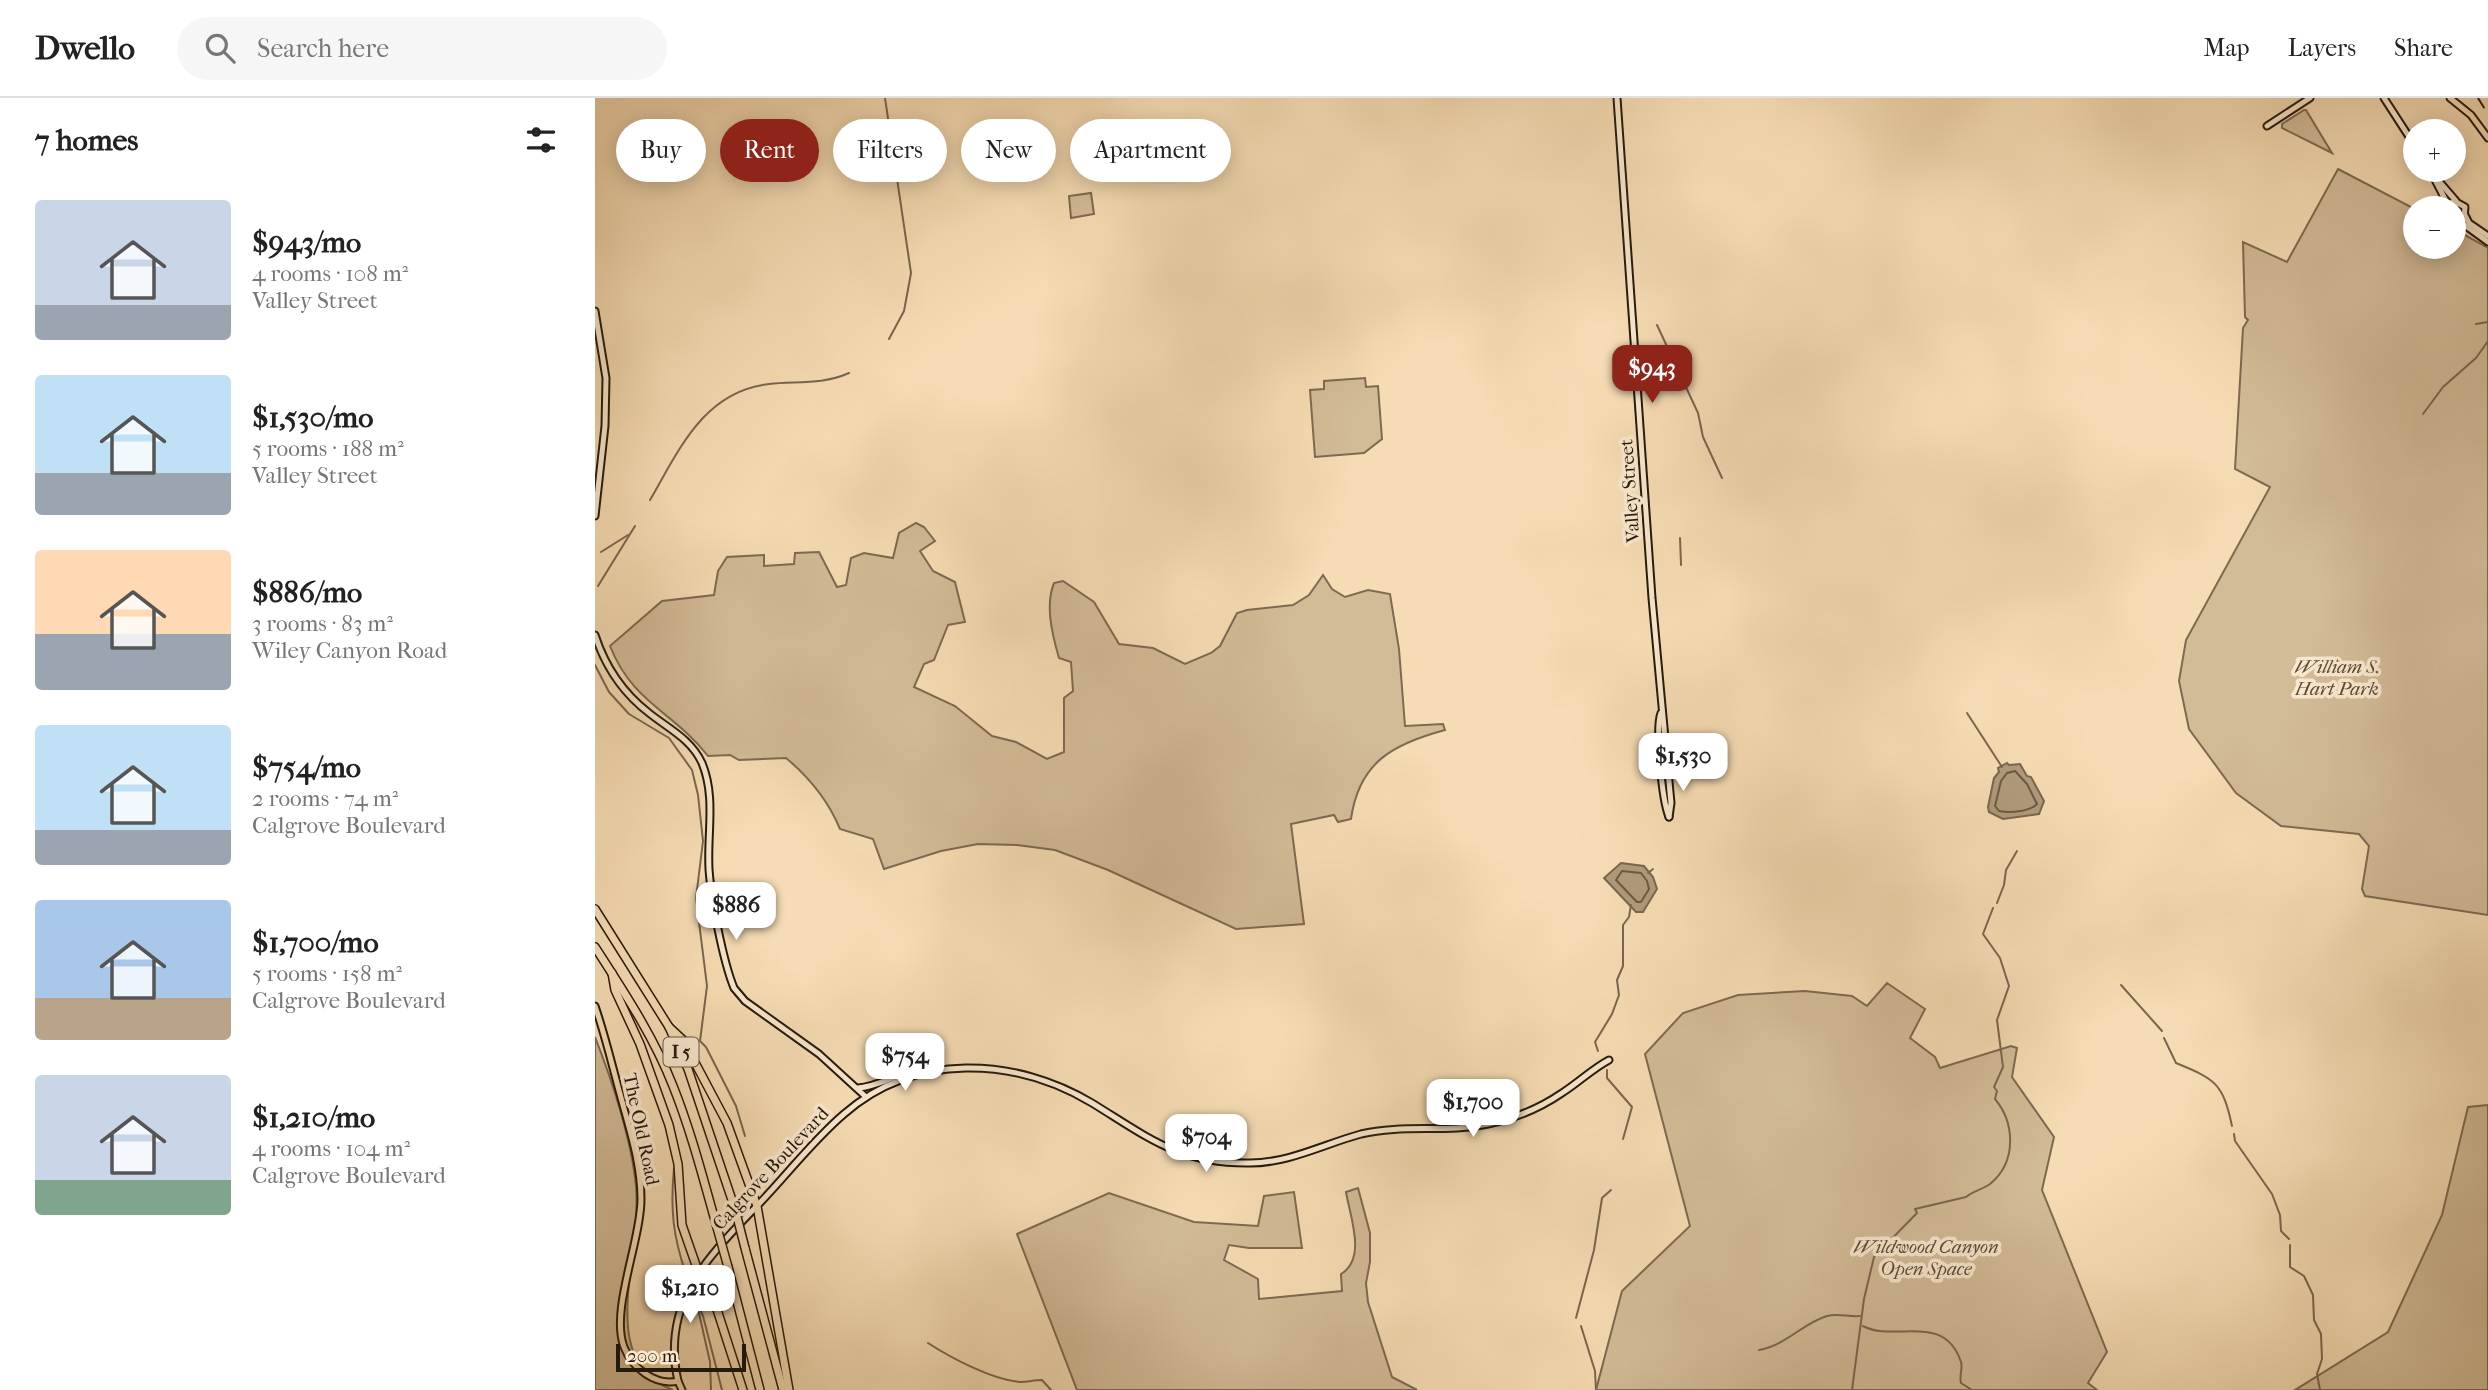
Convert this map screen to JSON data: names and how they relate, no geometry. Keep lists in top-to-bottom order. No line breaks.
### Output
{"streets":{"highway":["I 5"],"main road":["The Old Road"],"street":["Valley Street","Calgrove Boulevard"]},"crossings":[["The Old Road","Calgrove Boulevard"]],"parks":["William S. Hart Park","Wildwood Canyon Open Space"],"scale_bar":"200 m","page":{"header":"Dwello","search":"Search here","nav":["Map","Layers","Share"],"heading":"7 homes","map_buttons":["+","−"],"chip":["Buy","Rent","Filters","New","Apartment"],"list":[{"name":"$943/mo","note":"4 rooms · 108 m² · Valley Street"},{"name":"$1,530/mo","note":"5 rooms · 188 m² · Valley Street"},{"name":"$886/mo","note":"3 rooms · 83 m² · Wiley Canyon Road"},{"name":"$754/mo","note":"2 rooms · 74 m² · Calgrove Boulevard"},{"name":"$1,700/mo","note":"5 rooms · 158 m² · Calgrove Boulevard"},{"name":"$1,210/mo","note":"4 rooms · 104 m² · Calgrove Boulevard"}],"price":["$943","$1,530","$886","$754","$1,700","$704","$1,210"],"scale":"200 m"}}
